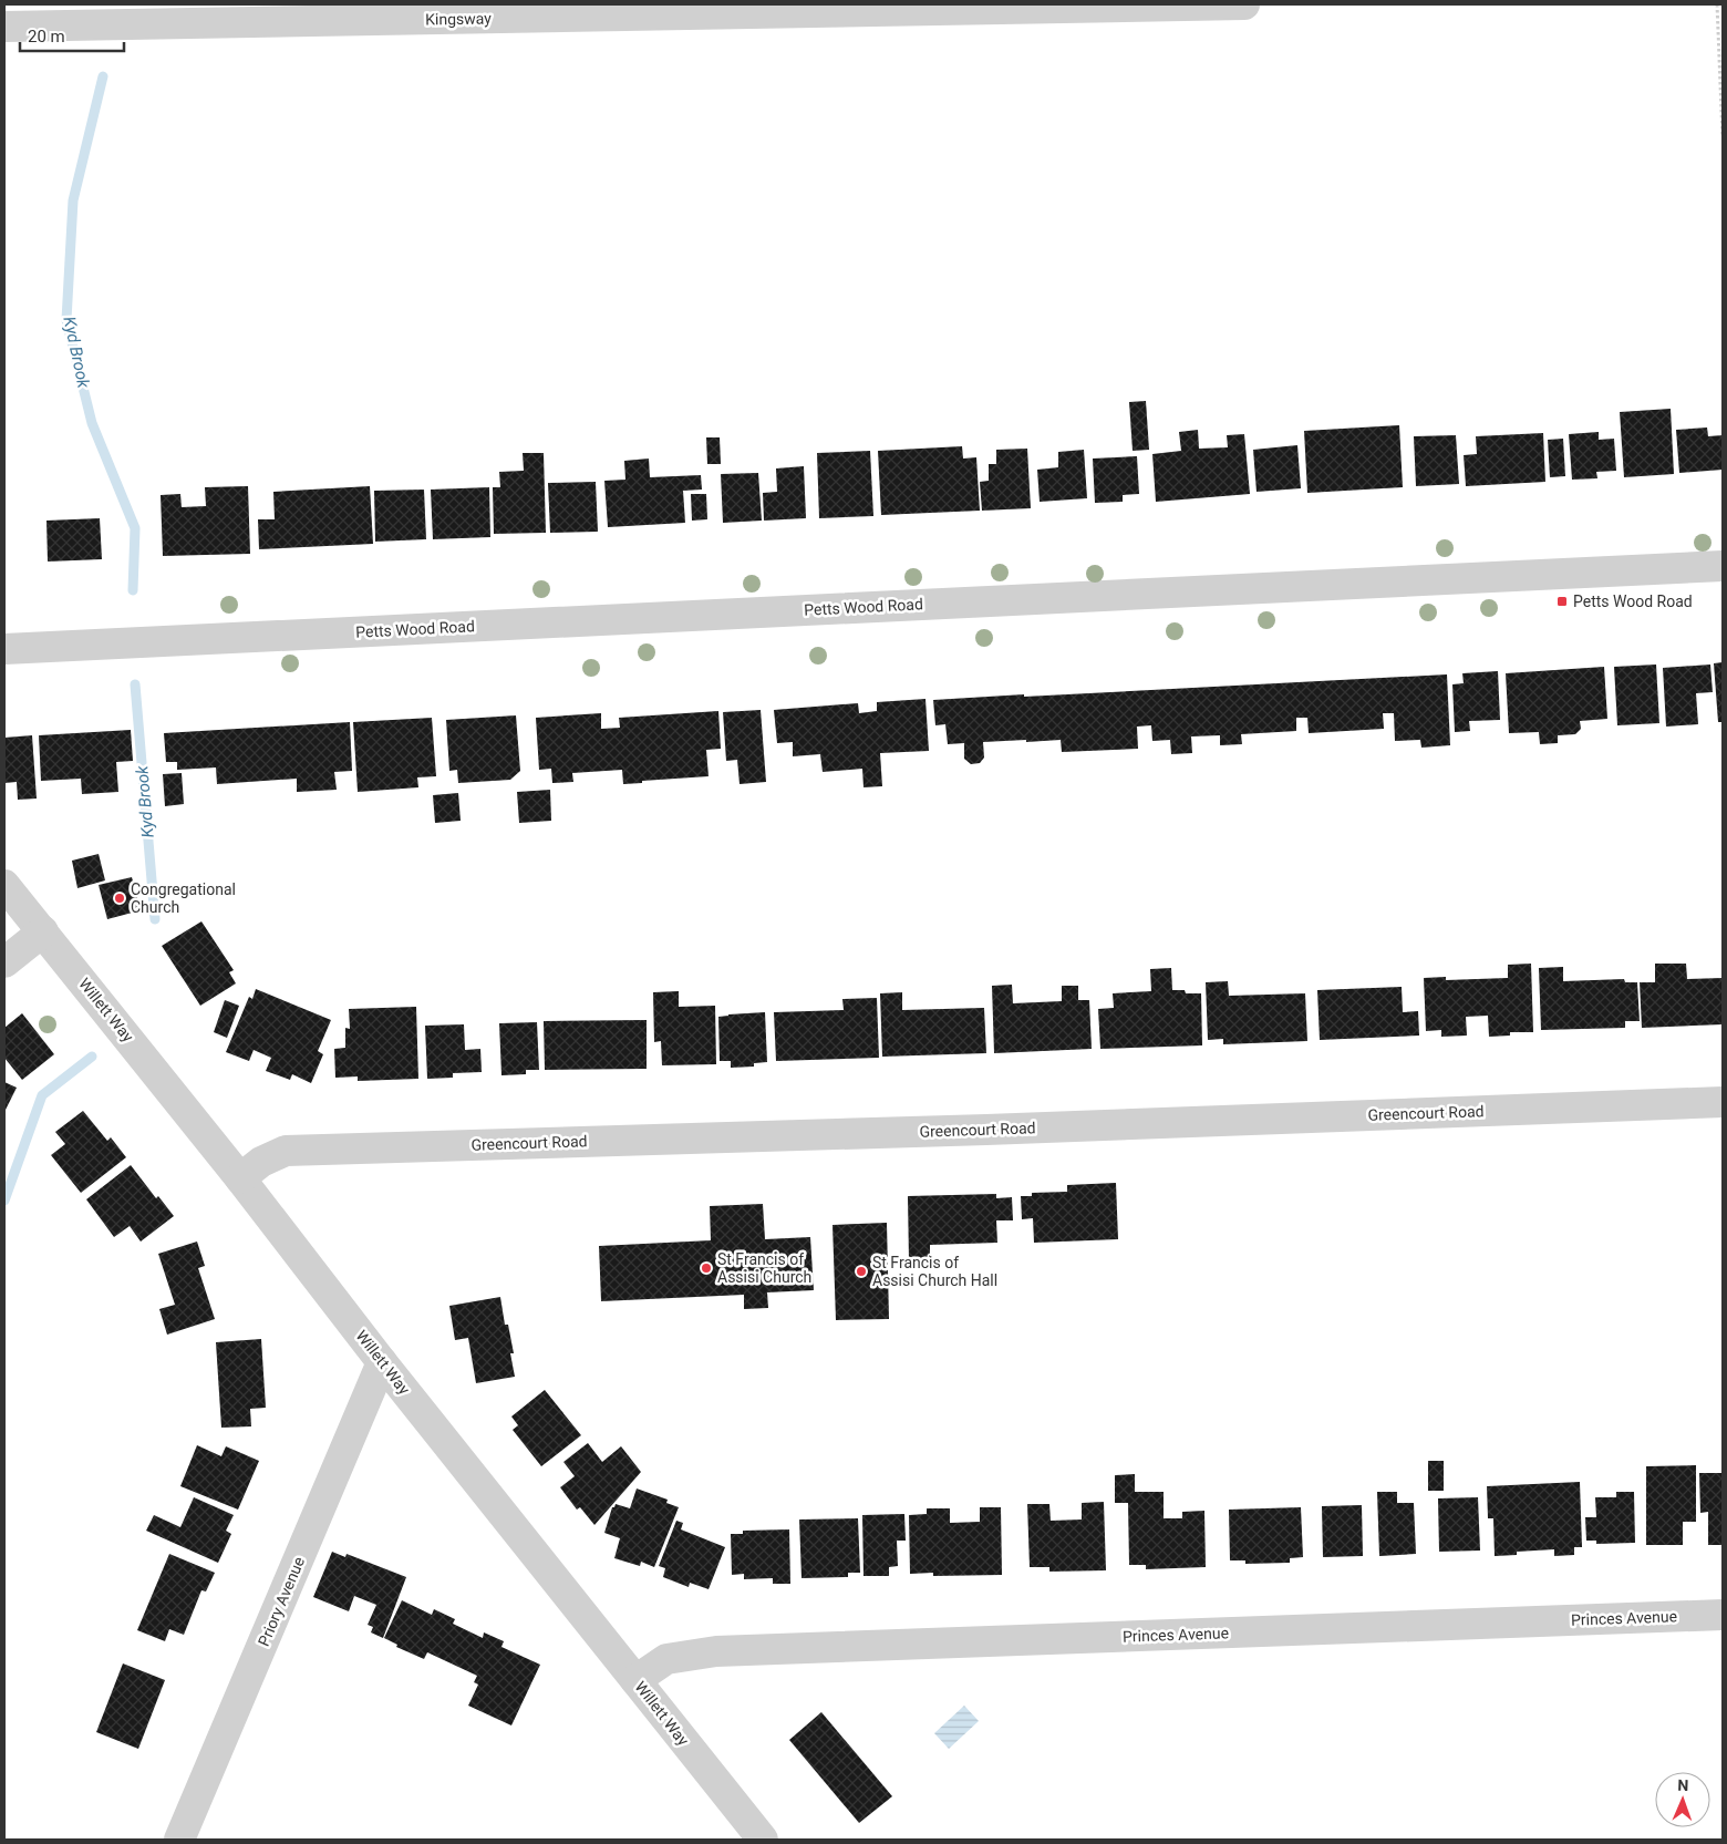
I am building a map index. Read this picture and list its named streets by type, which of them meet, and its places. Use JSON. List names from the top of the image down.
{
  "streets": {
    "street": [
      "Kingsway",
      "Petts Wood Road",
      "Willett Way",
      "Greencourt Road",
      "Priory Avenue",
      "Princes Avenue"
    ]
  },
  "crossings": [
    ["Willett Way", "Greencourt Road"],
    ["Willett Way", "Priory Avenue"],
    ["Willett Way", "Princes Avenue"]
  ],
  "water": ["Kyd Brook"],
  "places": {
    "transit": ["Petts Wood Road"],
    "other": ["Congregational Church", "St Francis of Assisi Church", "St Francis of Assisi Church Hall"]
  },
  "scale_bar": "20 m",
  "north": "top"
}
